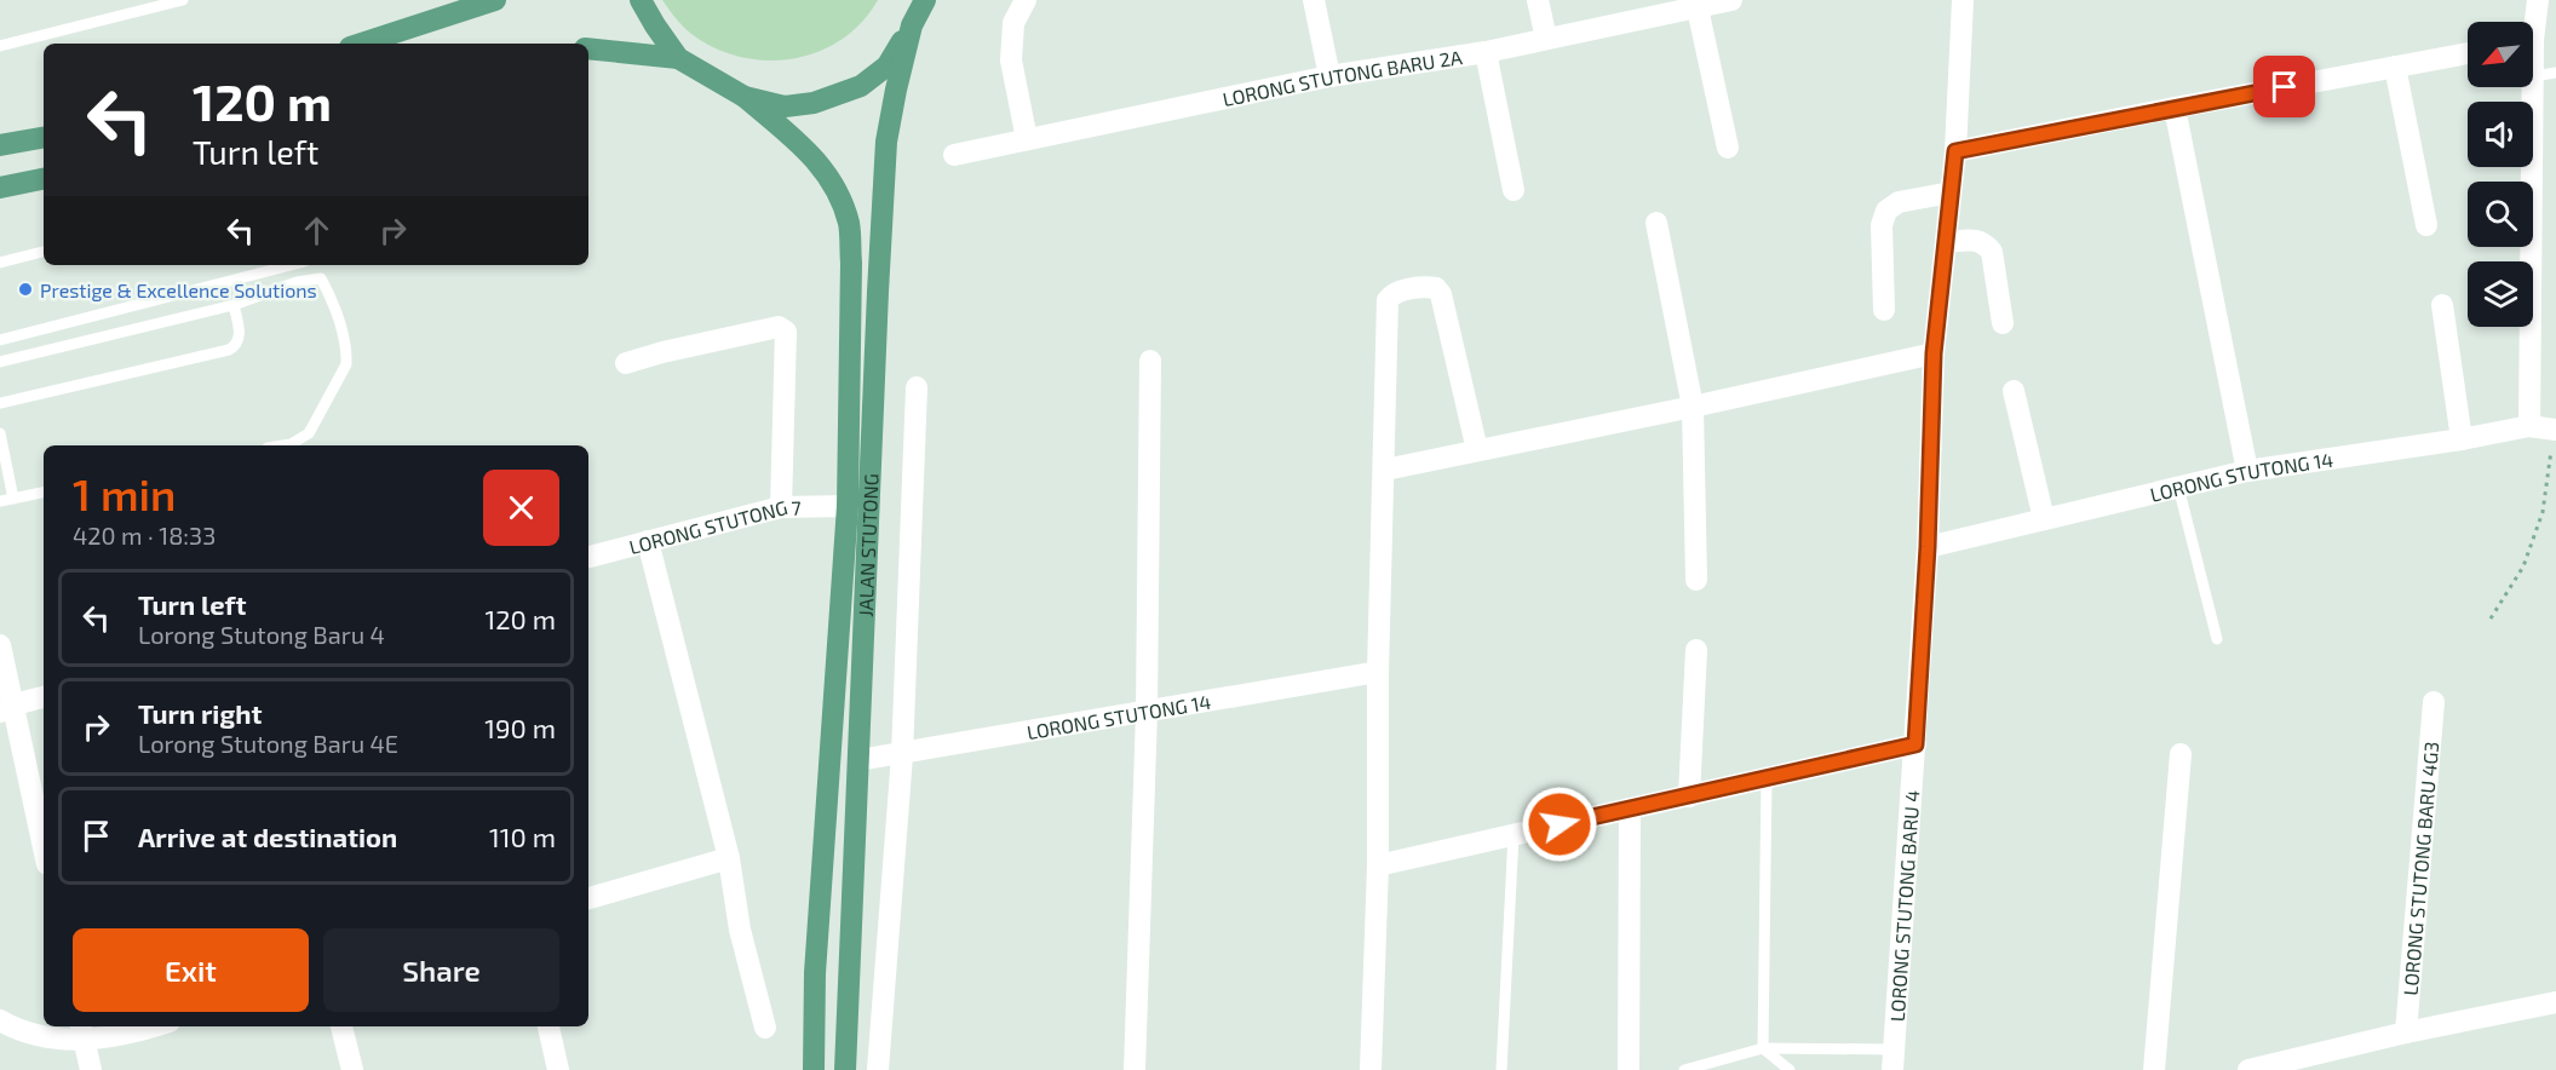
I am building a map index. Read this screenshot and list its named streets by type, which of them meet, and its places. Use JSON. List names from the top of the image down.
{
  "streets": {
    "main road": ["JALAN STUTONG"],
    "street": [
      "LORONG STUTONG BARU 2A",
      "LORONG STUTONG 14",
      "LORONG STUTONG 7",
      "LORONG STUTONG BARU 4G3",
      "LORONG STUTONG BARU 4"
    ]
  },
  "crossings": [
    ["LORONG STUTONG 14", "JALAN STUTONG"],
    ["LORONG STUTONG 14", "LORONG STUTONG BARU 4"],
    ["LORONG STUTONG 7", "JALAN STUTONG"]
  ],
  "places": ["Prestige & Excellence Solutions"],
  "north": "bottom left",
  "page": {
    "turn": ["120 m", "Turn left"],
    "heading": ["1 min", "420 m · 18:33"],
    "list": [
      {
        "name": "Turn left",
        "note": "Lorong Stutong Baru 4",
        "value": "120 m"
      },
      {
        "name": "Turn right",
        "note": "Lorong Stutong Baru 4E",
        "value": "190 m"
      },
      {
        "name": "Arrive at destination",
        "value": "110 m"
      }
    ],
    "buttons": ["Exit", "Share"]
  }
}
